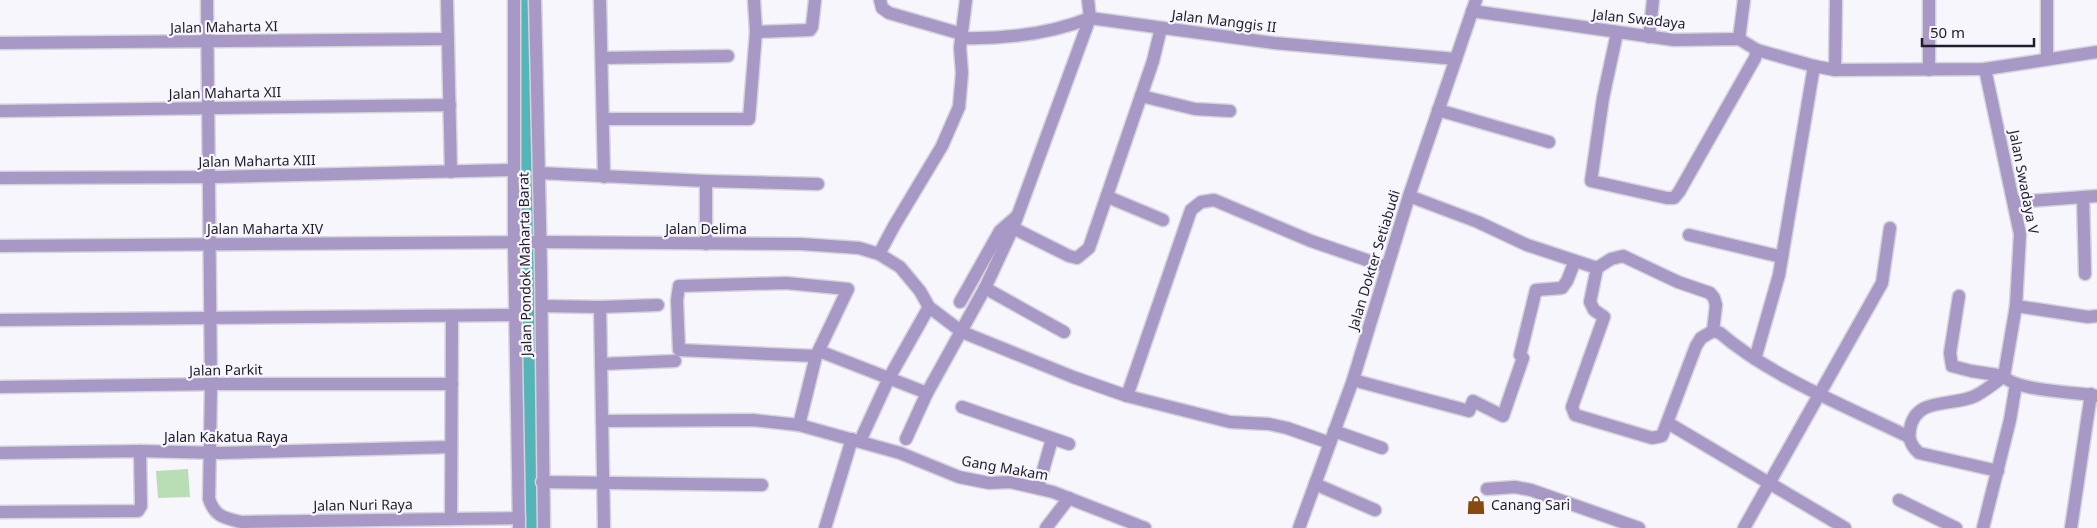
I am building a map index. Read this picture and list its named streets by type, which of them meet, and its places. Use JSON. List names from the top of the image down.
{
  "streets": {
    "street": [
      "Jalan Swadaya",
      "Jalan Manggis II",
      "Jalan Maharta XI",
      "Jalan Maharta XII",
      "Jalan Maharta XIII",
      "Jalan Swadaya V",
      "Jalan Maharta XIV",
      "Jalan Delima",
      "Jalan Dokter Setiabudi",
      "Jalan Pondok Maharta Barat",
      "Jalan Parkit",
      "Jalan Kakatua Raya",
      "Gang Makam",
      "Jalan Nuri Raya"
    ]
  },
  "crossings": [
    ["Jalan Swadaya", "Jalan Dokter Setiabudi"],
    ["Jalan Manggis II", "Jalan Dokter Setiabudi"],
    ["Jalan Maharta XIII", "Jalan Pondok Maharta Barat"],
    ["Jalan Maharta XIV", "Jalan Delima"],
    ["Jalan Maharta XIV", "Jalan Pondok Maharta Barat"],
    ["Jalan Delima", "Jalan Pondok Maharta Barat"],
    ["Jalan Pondok Maharta Barat", "Jalan Nuri Raya"],
    ["Jalan Kakatua Raya", "Jalan Nuri Raya"]
  ],
  "places": {
    "shop": ["Canang Sari"]
  },
  "scale_bar": "50 m"
}
